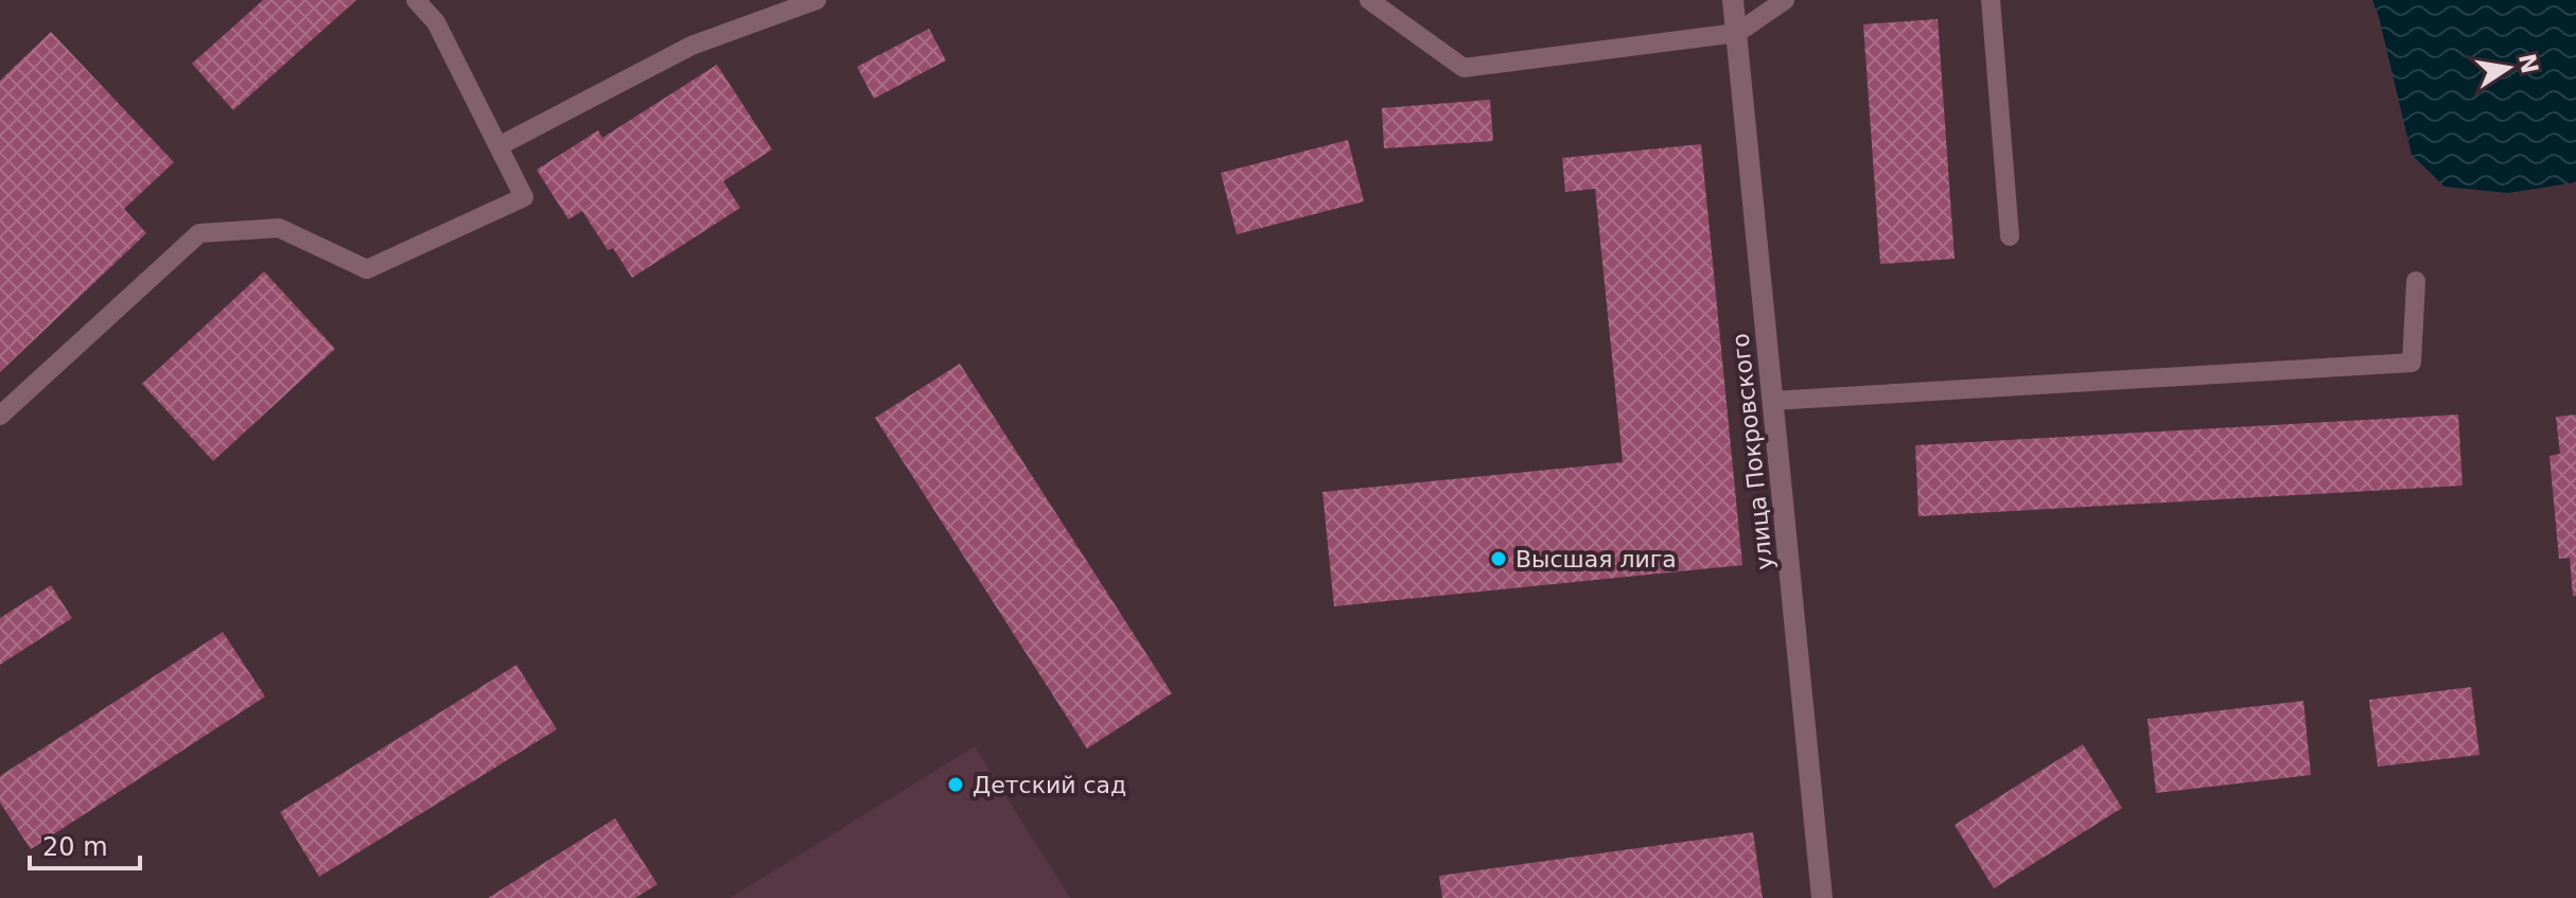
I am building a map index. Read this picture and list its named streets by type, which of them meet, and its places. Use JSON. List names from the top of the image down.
{
  "streets": {
    "street": ["улица Покровского"]
  },
  "places": ["Высшая лига", "Детский сад"],
  "scale_bar": "20 m",
  "north": "right"
}
